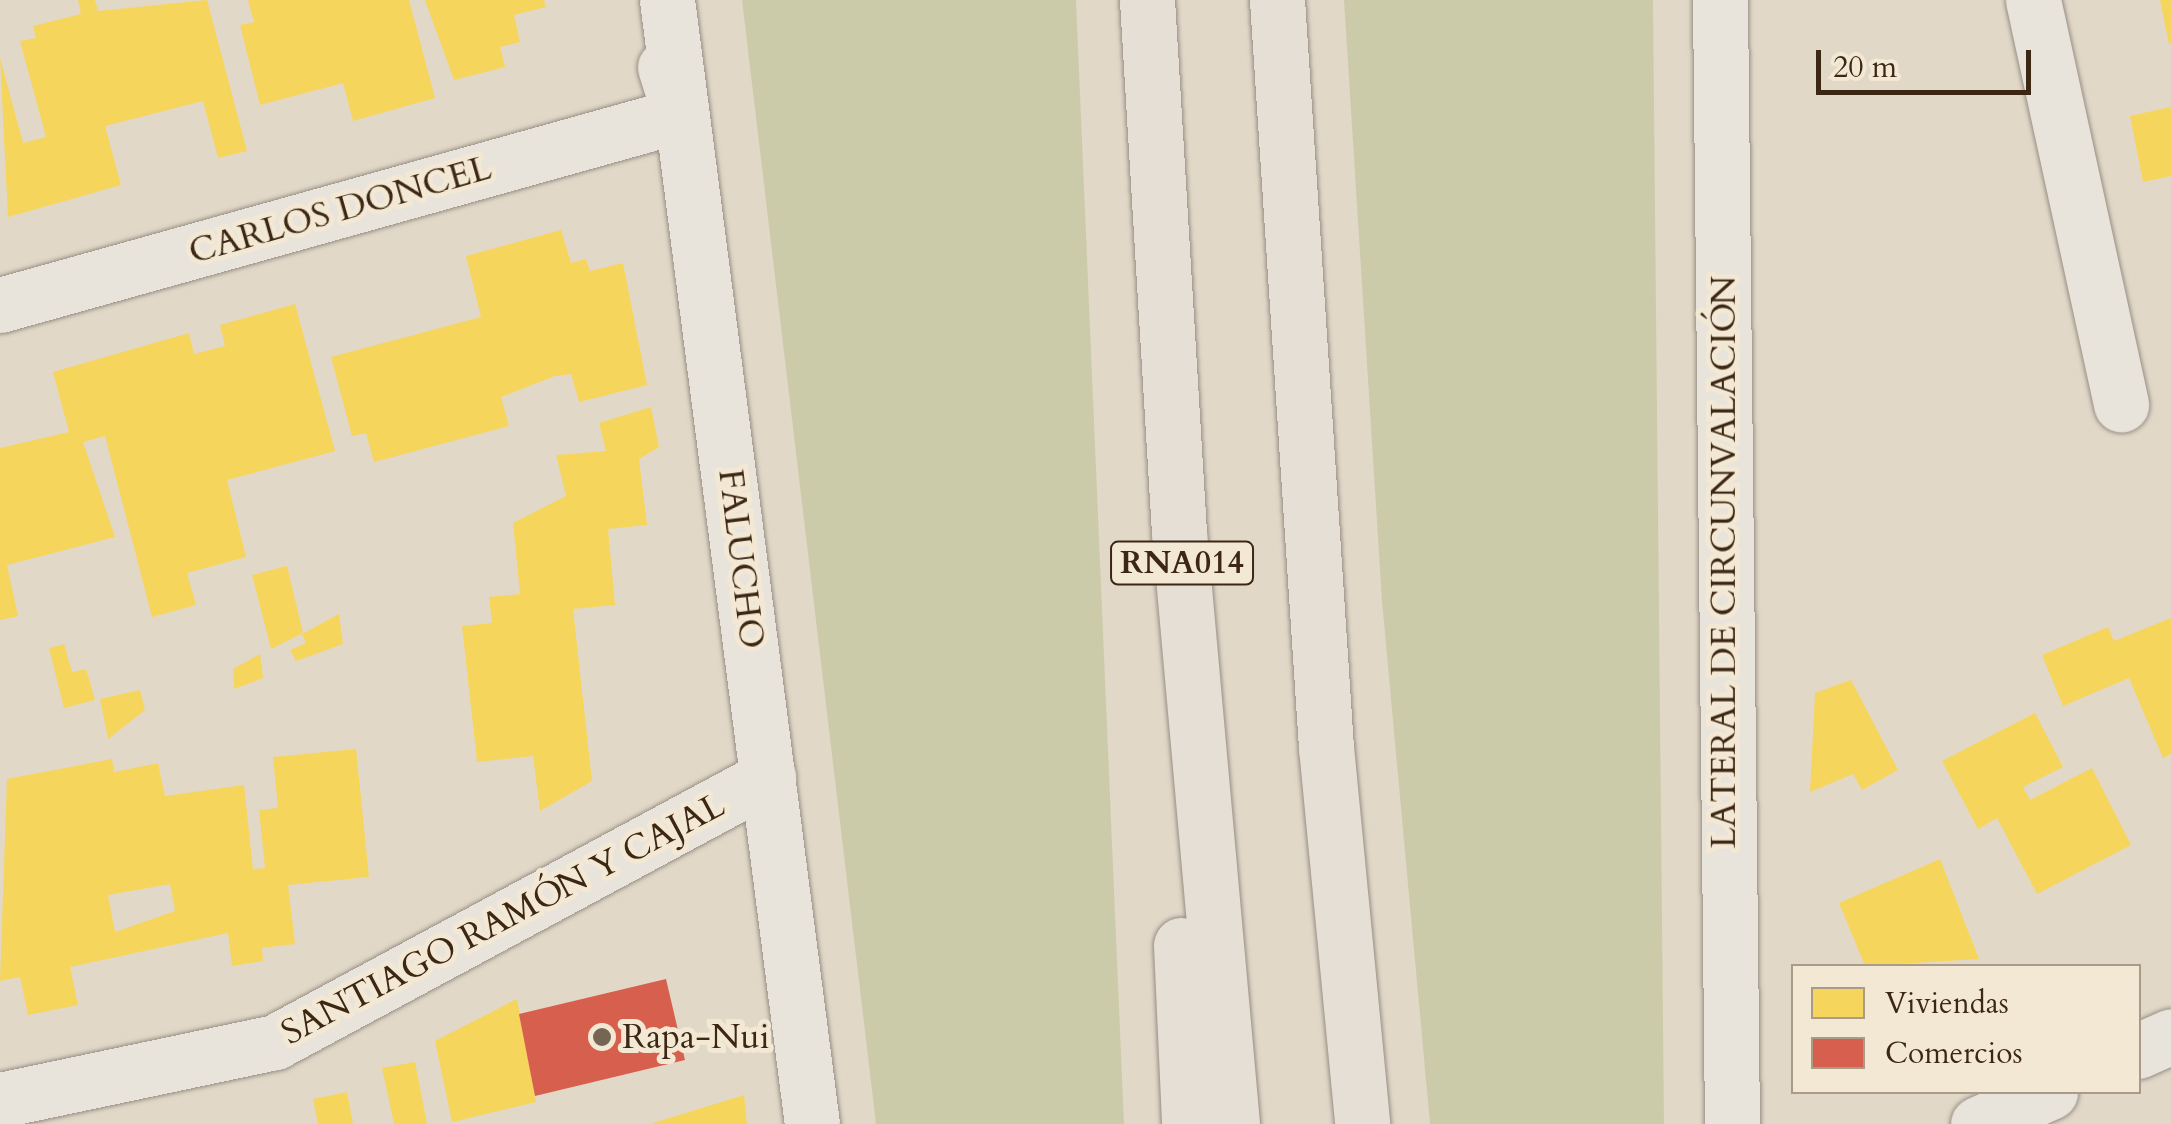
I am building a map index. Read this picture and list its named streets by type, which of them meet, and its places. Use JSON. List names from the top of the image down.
{
  "streets": {
    "highway": ["RNA014"],
    "street": [
      "CARLOS DONCEL",
      "FALUCHO",
      "LATERAL DE CIRCUNVALACIÓN",
      "SANTIAGO RAMÓN Y CAJAL"
    ]
  },
  "crossings": [
    ["CARLOS DONCEL", "FALUCHO"],
    ["FALUCHO", "SANTIAGO RAMÓN Y CAJAL"]
  ],
  "places": ["Rapa-Nui"],
  "legend": ["Viviendas", "Comercios"],
  "scale_bar": "20 m"
}
